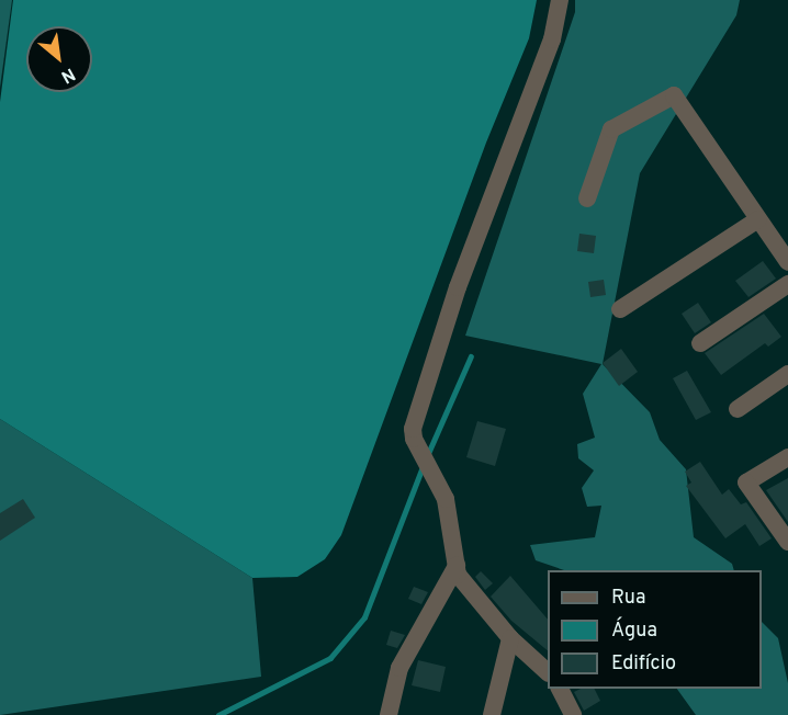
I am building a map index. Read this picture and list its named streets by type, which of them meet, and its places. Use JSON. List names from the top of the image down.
{
  "legend": ["Rua", "Água", "Edifício"],
  "north": "bottom right"
}
